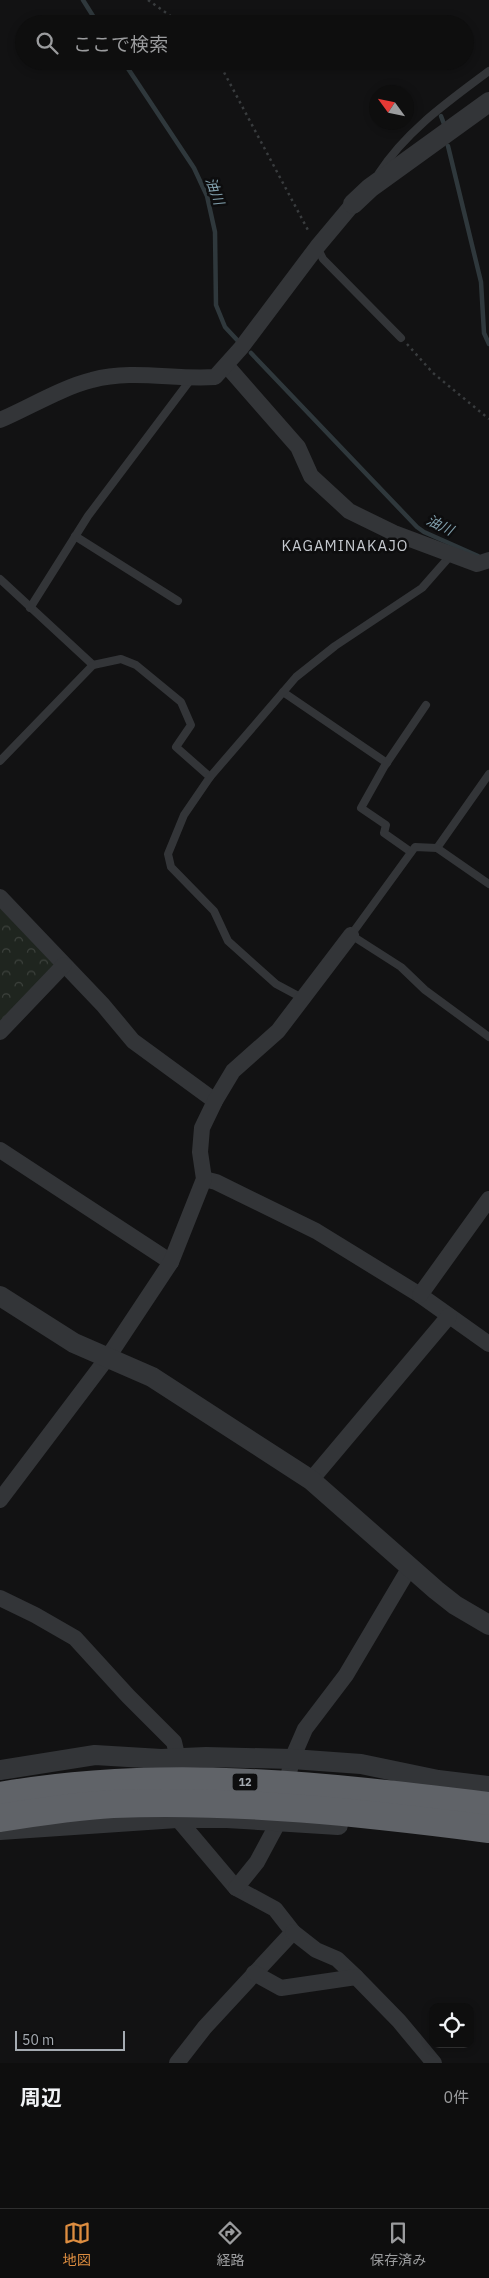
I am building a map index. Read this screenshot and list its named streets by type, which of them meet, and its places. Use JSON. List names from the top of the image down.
{
  "streets": {
    "highway": ["12"]
  },
  "districts": ["KAGAMINAKAJO"],
  "water": ["油川"],
  "scale_bar": "50 m",
  "north": "top left",
  "page": {
    "search": "ここで検索",
    "scale": "50 m",
    "heading": ["周辺", "0件"],
    "nav": ["地図", "経路", "保存済み"]
  }
}
